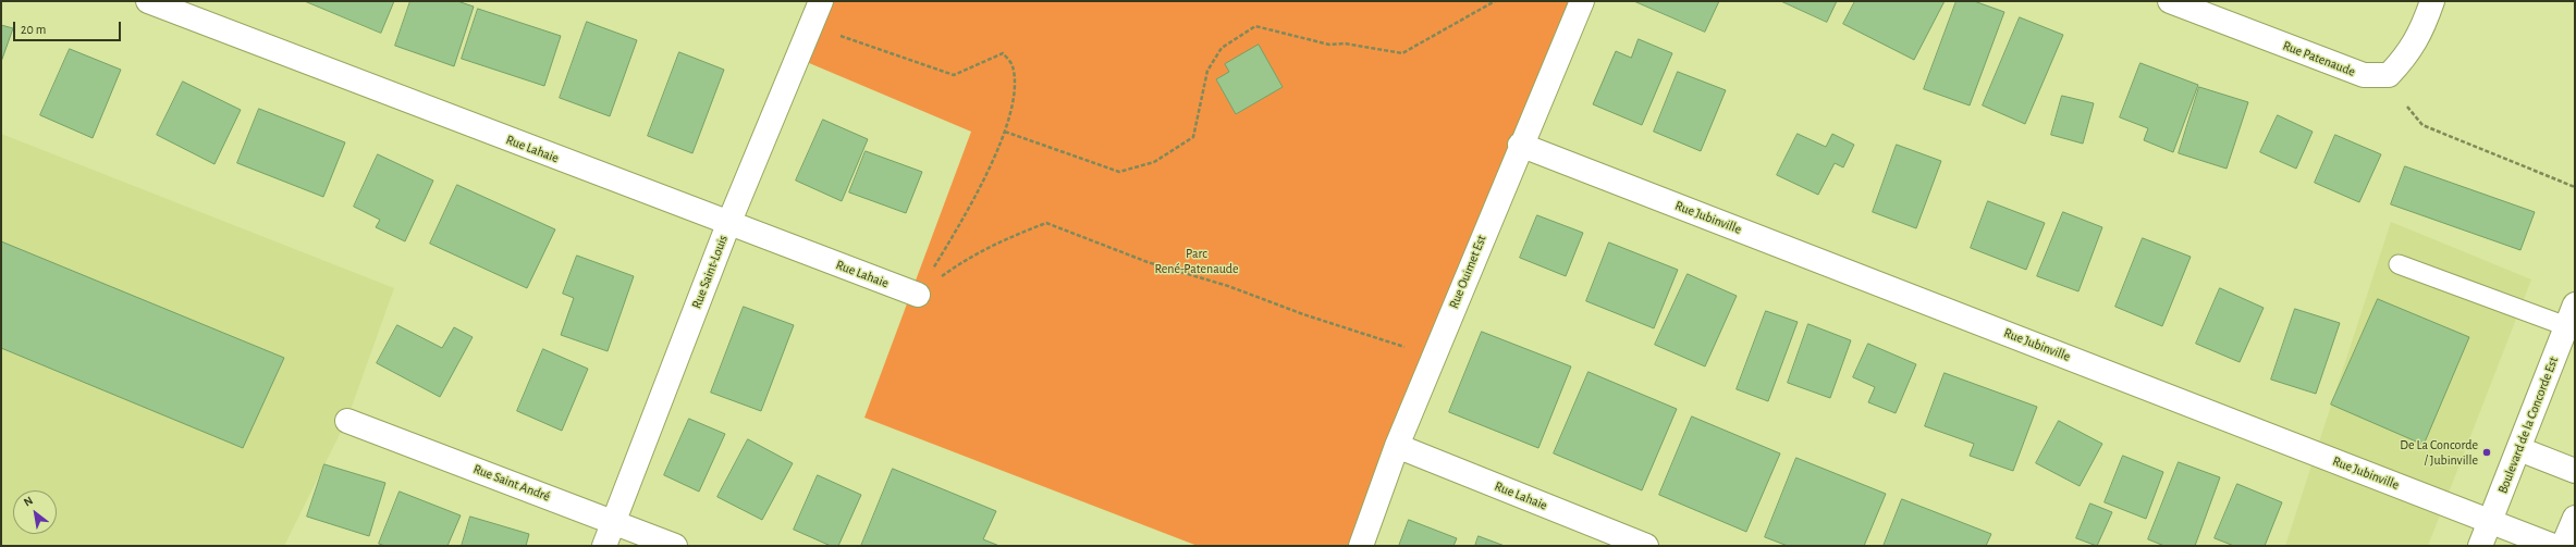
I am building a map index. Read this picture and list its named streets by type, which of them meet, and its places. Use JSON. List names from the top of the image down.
{
  "streets": {
    "street": [
      "Rue Patenaude",
      "Rue Lahaie",
      "Rue Jubinville",
      "Rue Saint-Louis",
      "Rue Ouimet Est",
      "Boulevard de la Concorde Est",
      "Rue Saint André"
    ]
  },
  "crossings": [
    ["Rue Lahaie", "Rue Saint-Louis"],
    ["Rue Lahaie", "Rue Ouimet Est"],
    ["Rue Jubinville", "Rue Ouimet Est"],
    ["Rue Jubinville", "Boulevard de la Concorde Est"],
    ["Rue Saint-Louis", "Rue Saint André"]
  ],
  "parks": ["Parc René-Patenaude"],
  "places": ["De La Concorde / Jubinville"],
  "scale_bar": "20 m",
  "north": "top left"
}
